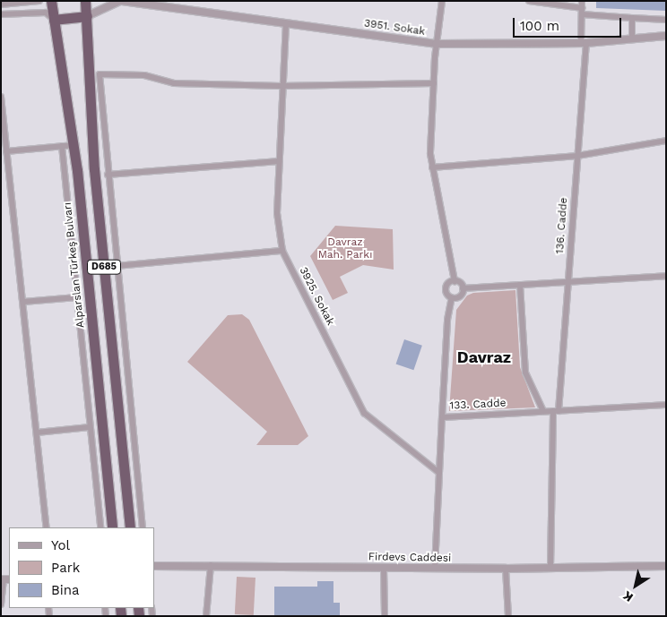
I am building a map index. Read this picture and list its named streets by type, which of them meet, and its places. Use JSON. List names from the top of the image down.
{
  "streets": {
    "highway": ["Alparslan Türkeş Bulvarı", "D685"],
    "street": [
      "3951. Sokak",
      "136. Cadde",
      "3925. Sokak",
      "133. Cadde",
      "Firdevs Caddesi"
    ]
  },
  "crossings": [
    ["3951. Sokak", "136. Cadde"],
    ["3951. Sokak", "D685"],
    ["3951. Sokak", "3925. Sokak"],
    ["136. Cadde", "133. Cadde"],
    ["136. Cadde", "Firdevs Caddesi"],
    ["3925. Sokak", "133. Cadde"],
    ["133. Cadde", "Firdevs Caddesi"]
  ],
  "districts": ["Davraz"],
  "parks": ["Davraz Mah. Parkı"],
  "legend": ["Yol", "Park", "Bina"],
  "scale_bar": "100 m",
  "north": "bottom left"
}
